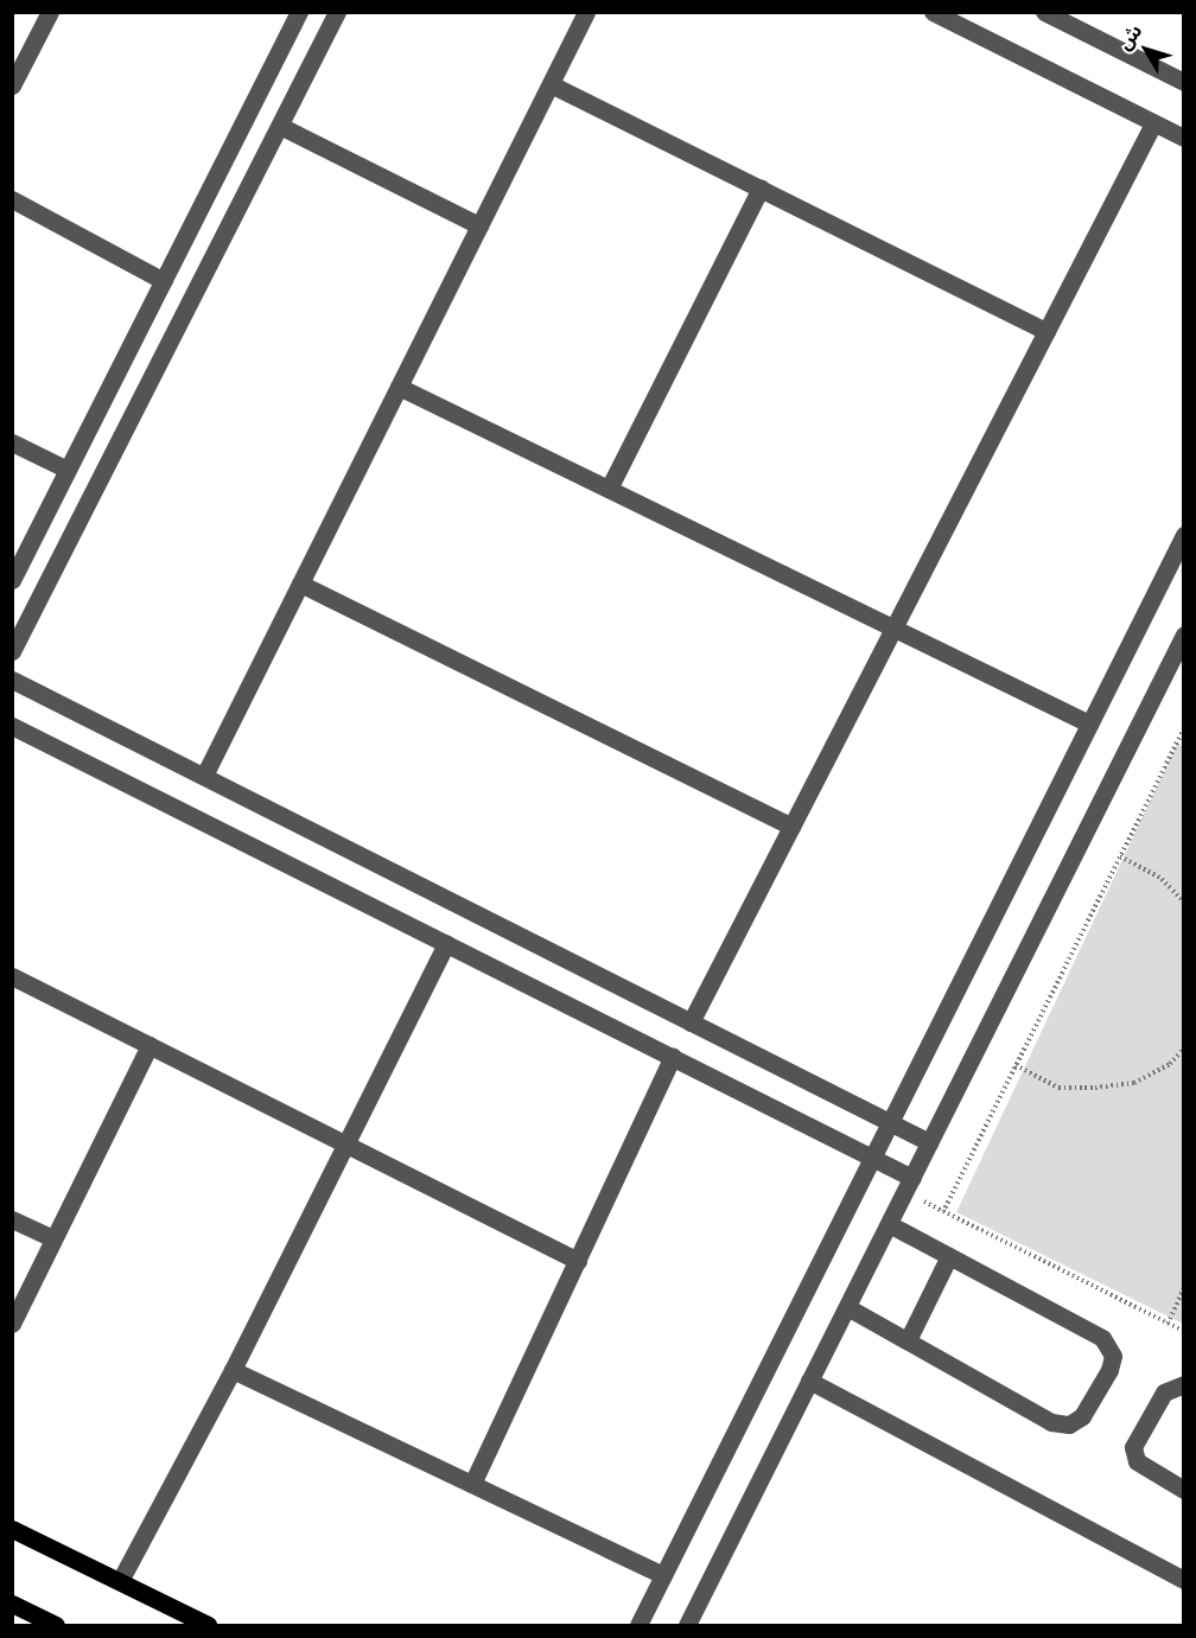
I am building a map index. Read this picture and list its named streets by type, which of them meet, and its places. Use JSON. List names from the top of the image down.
{
  "north": "top left"
}
